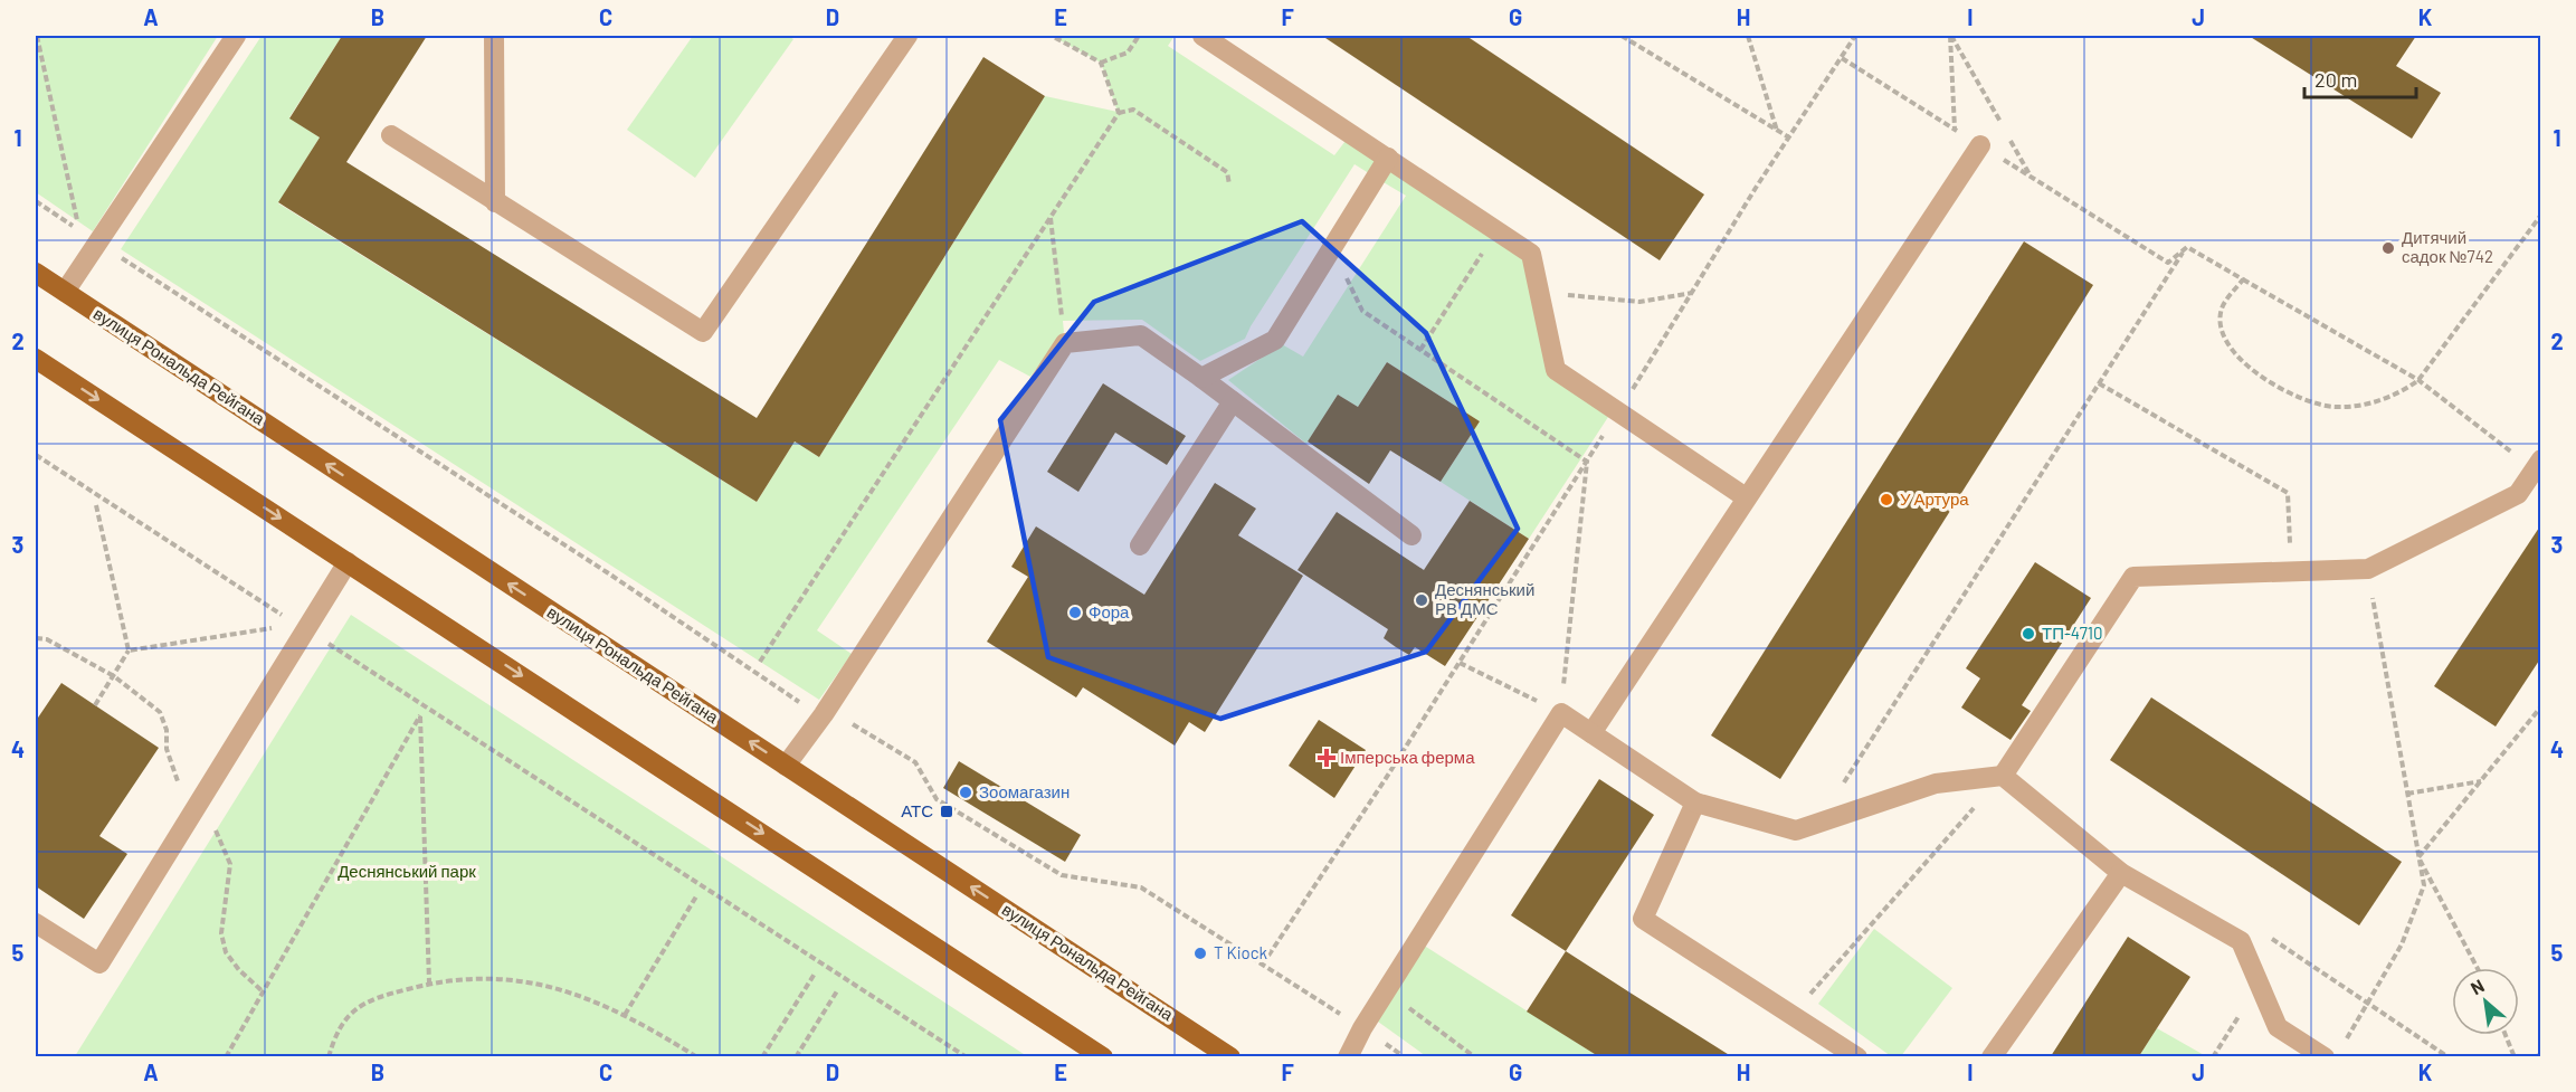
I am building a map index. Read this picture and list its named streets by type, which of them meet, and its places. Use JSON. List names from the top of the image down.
{
  "streets": {
    "main road": ["вулиця Рональда Рейгана"]
  },
  "parks": ["Деснянський парк"],
  "places": {
    "other": [
      "Дитячий садок №742",
      "У Артура",
      "Деснянський РВ ДМС",
      "Фора",
      "ТП-4710",
      "Зоомагазин",
      "T Kiock"
    ],
    "health": ["Імперська ферма"],
    "transit": ["АТС"]
  },
  "scale_bar": "20 m",
  "north": "top left",
  "grid": {
    "columns": [
      "A",
      "B",
      "C",
      "D",
      "E",
      "F",
      "G",
      "H",
      "I",
      "J",
      "K"
    ],
    "rows": [
      "1",
      "2",
      "3",
      "4",
      "5"
    ]
  }
}
